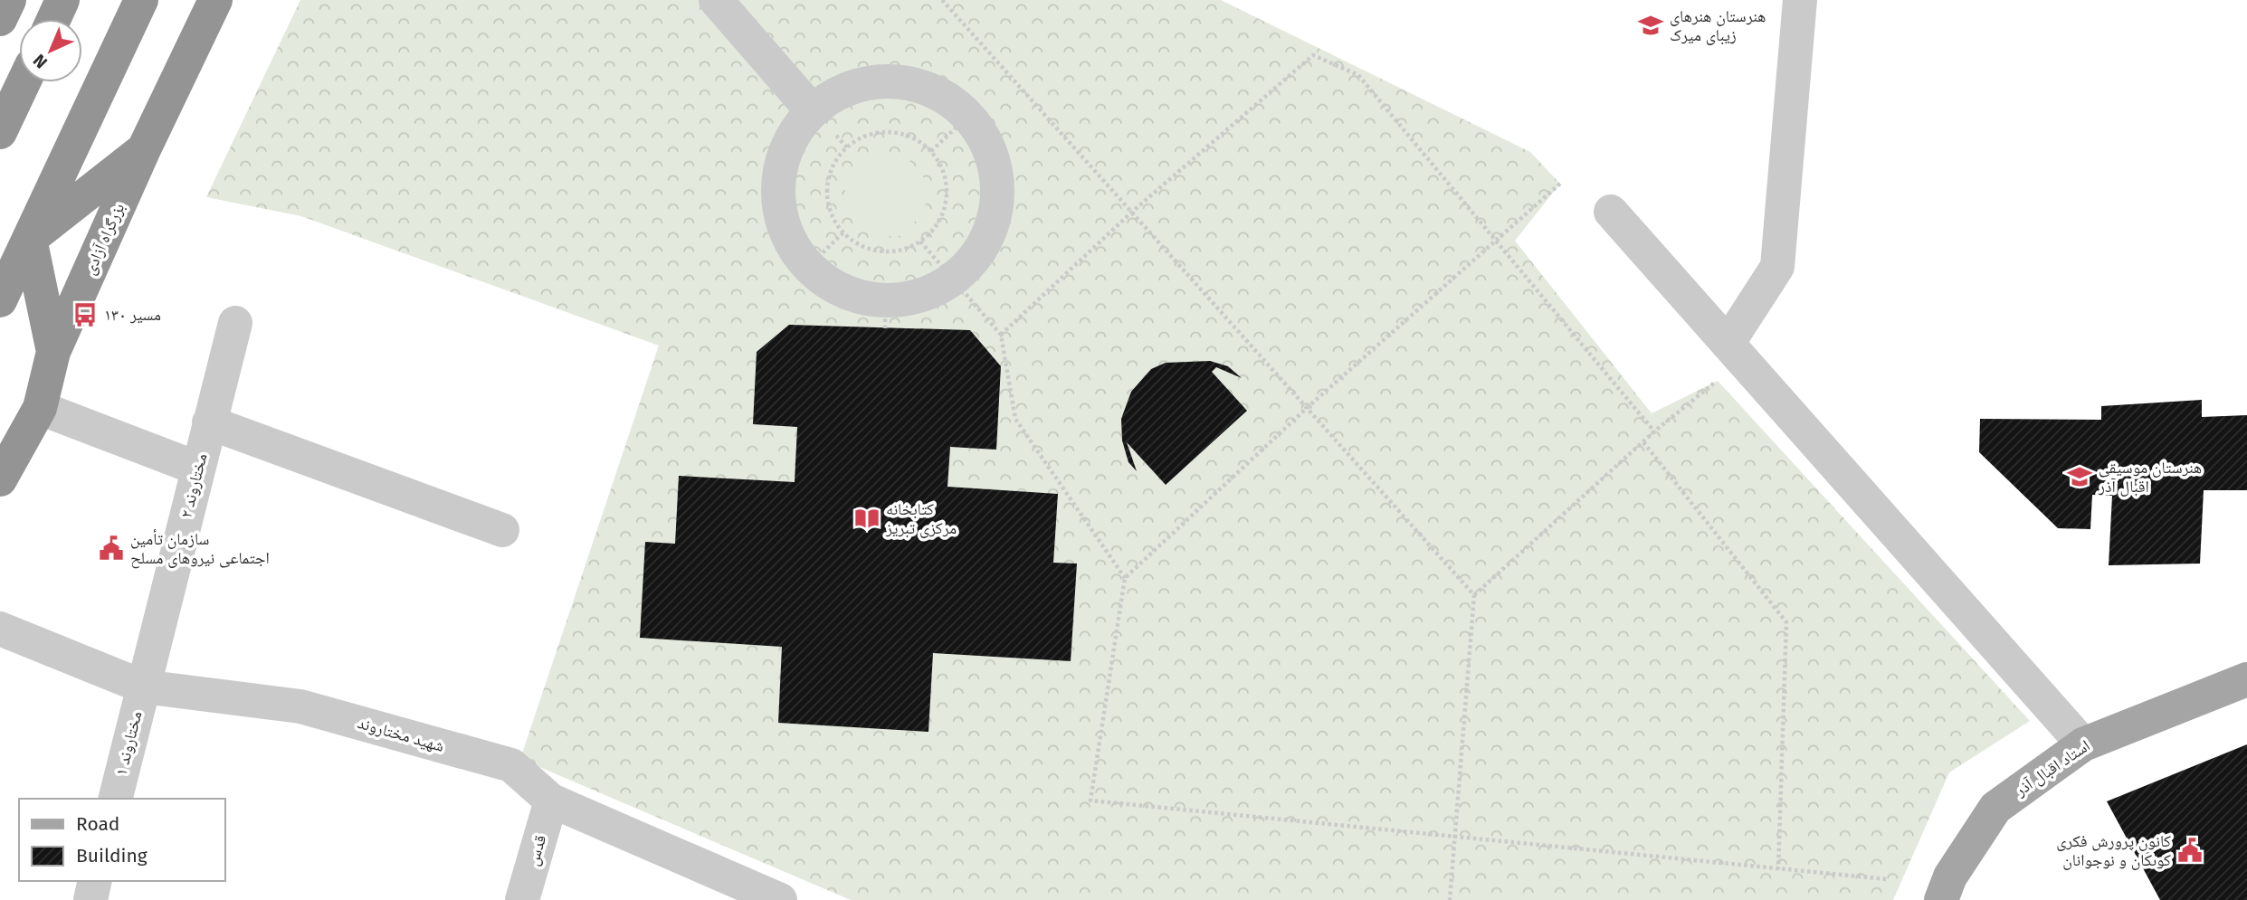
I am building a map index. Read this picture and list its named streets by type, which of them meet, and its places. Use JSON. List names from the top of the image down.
{
  "streets": {
    "highway": ["بزرگراه آزادی"],
    "main road": ["استاد اقبال آذر"],
    "street": [
      "مختاروند ۲",
      "شهید مختاروند",
      "مختاروند ۱",
      "قدس"
    ]
  },
  "crossings": [
    ["مختاروند ۲", "شهید مختاروند"],
    ["مختاروند ۲", "مختاروند ۱"],
    ["شهید مختاروند", "مختاروند ۱"],
    ["شهید مختاروند", "قدس"]
  ],
  "places": {
    "school or university": ["هنرستان هنرهای زیبای میرک", "هنرستان موسیقی اقبال آذر"],
    "bus stop": ["مسیر ۱۳۰"],
    "library": ["کتابخانه مرکزى تبریز"],
    "public building": ["سازمان تأمین اجتماعی نیروهای مسلح", "کانون پرورش فکرى کوىکان و نوجوانان"]
  },
  "legend": ["Road", "Building"],
  "north": "bottom left"
}
